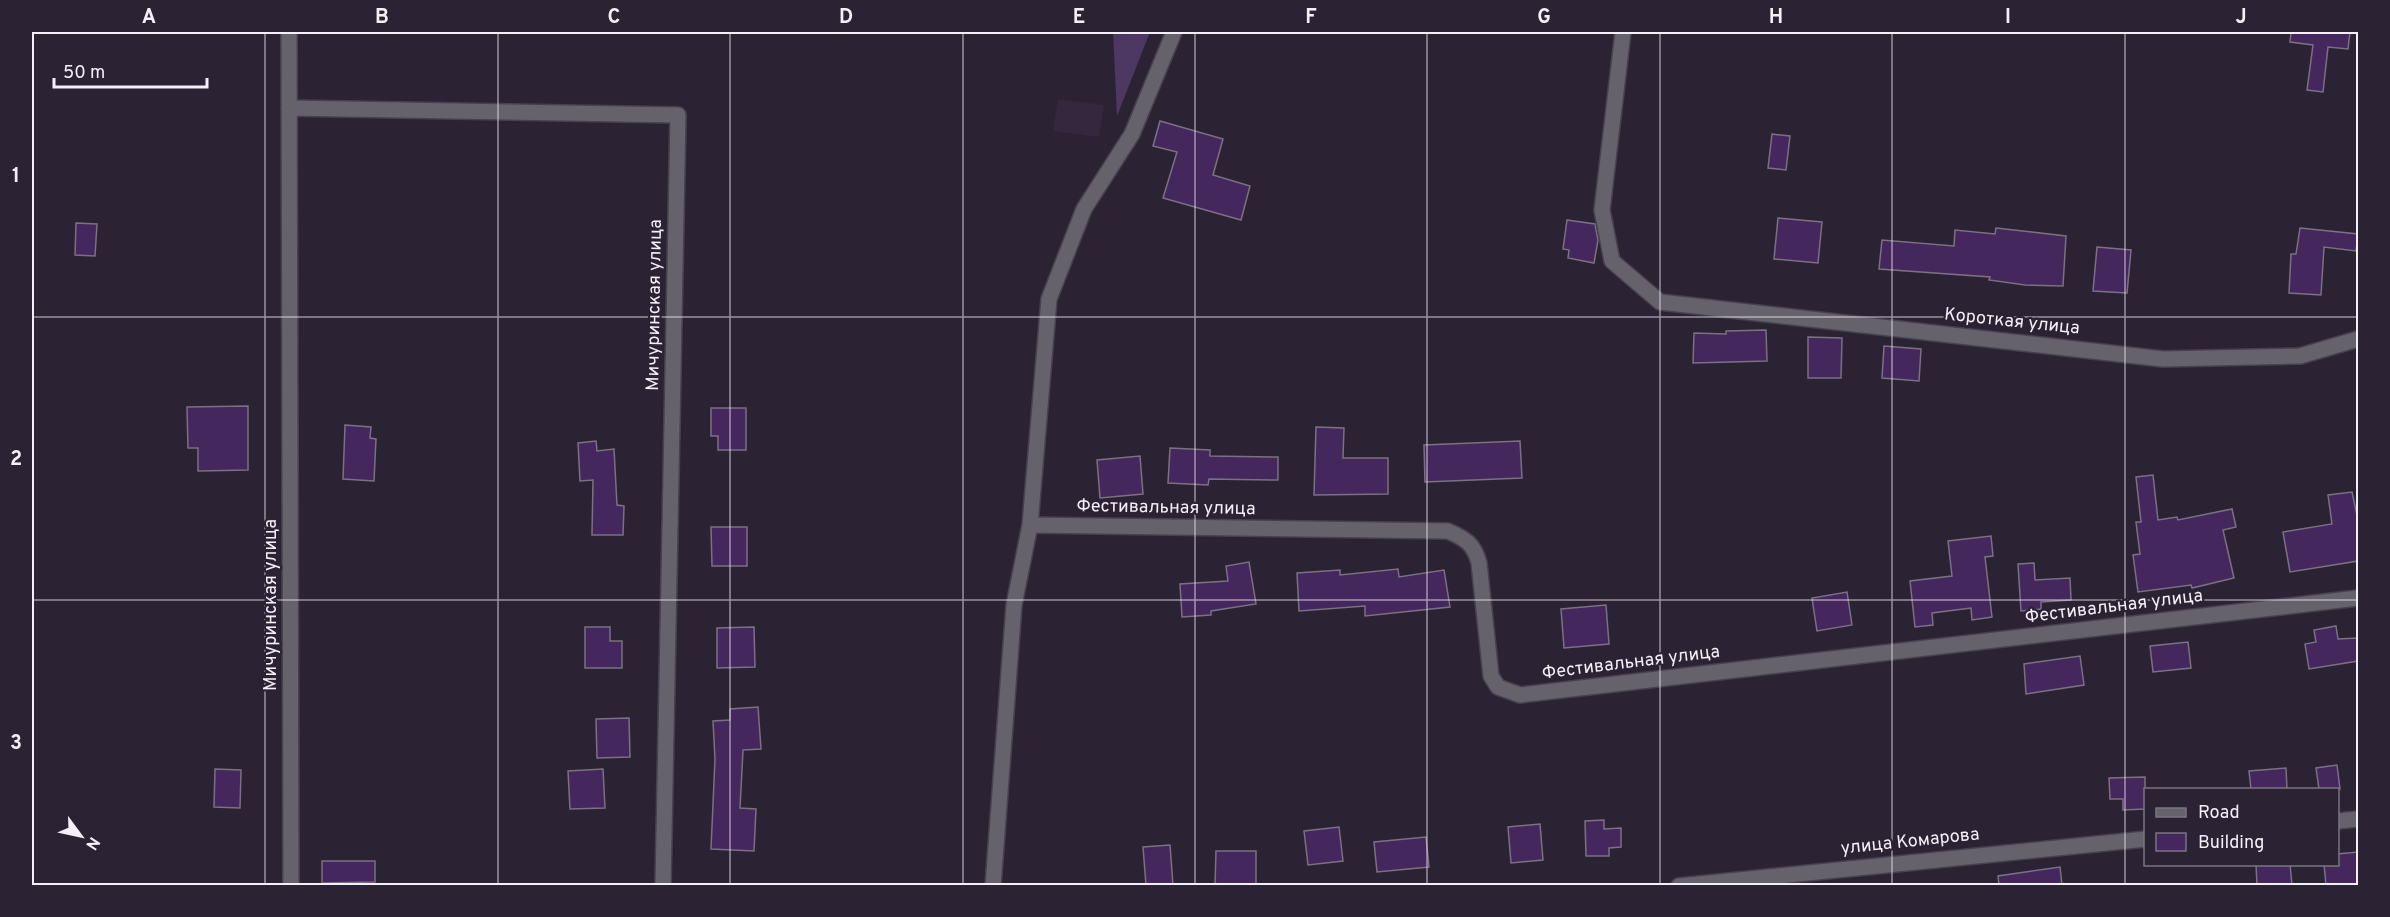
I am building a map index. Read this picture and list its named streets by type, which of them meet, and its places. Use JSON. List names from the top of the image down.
{
  "streets": {
    "street": [
      "Мичуринская улица",
      "Короткая улица",
      "Фестивальная улица",
      "улица Комарова"
    ]
  },
  "legend": ["Road", "Building"],
  "scale_bar": "50 m",
  "north": "bottom right",
  "grid": {
    "columns": [
      "A",
      "B",
      "C",
      "D",
      "E",
      "F",
      "G",
      "H",
      "I",
      "J"
    ],
    "rows": ["1", "2", "3"]
  }
}
